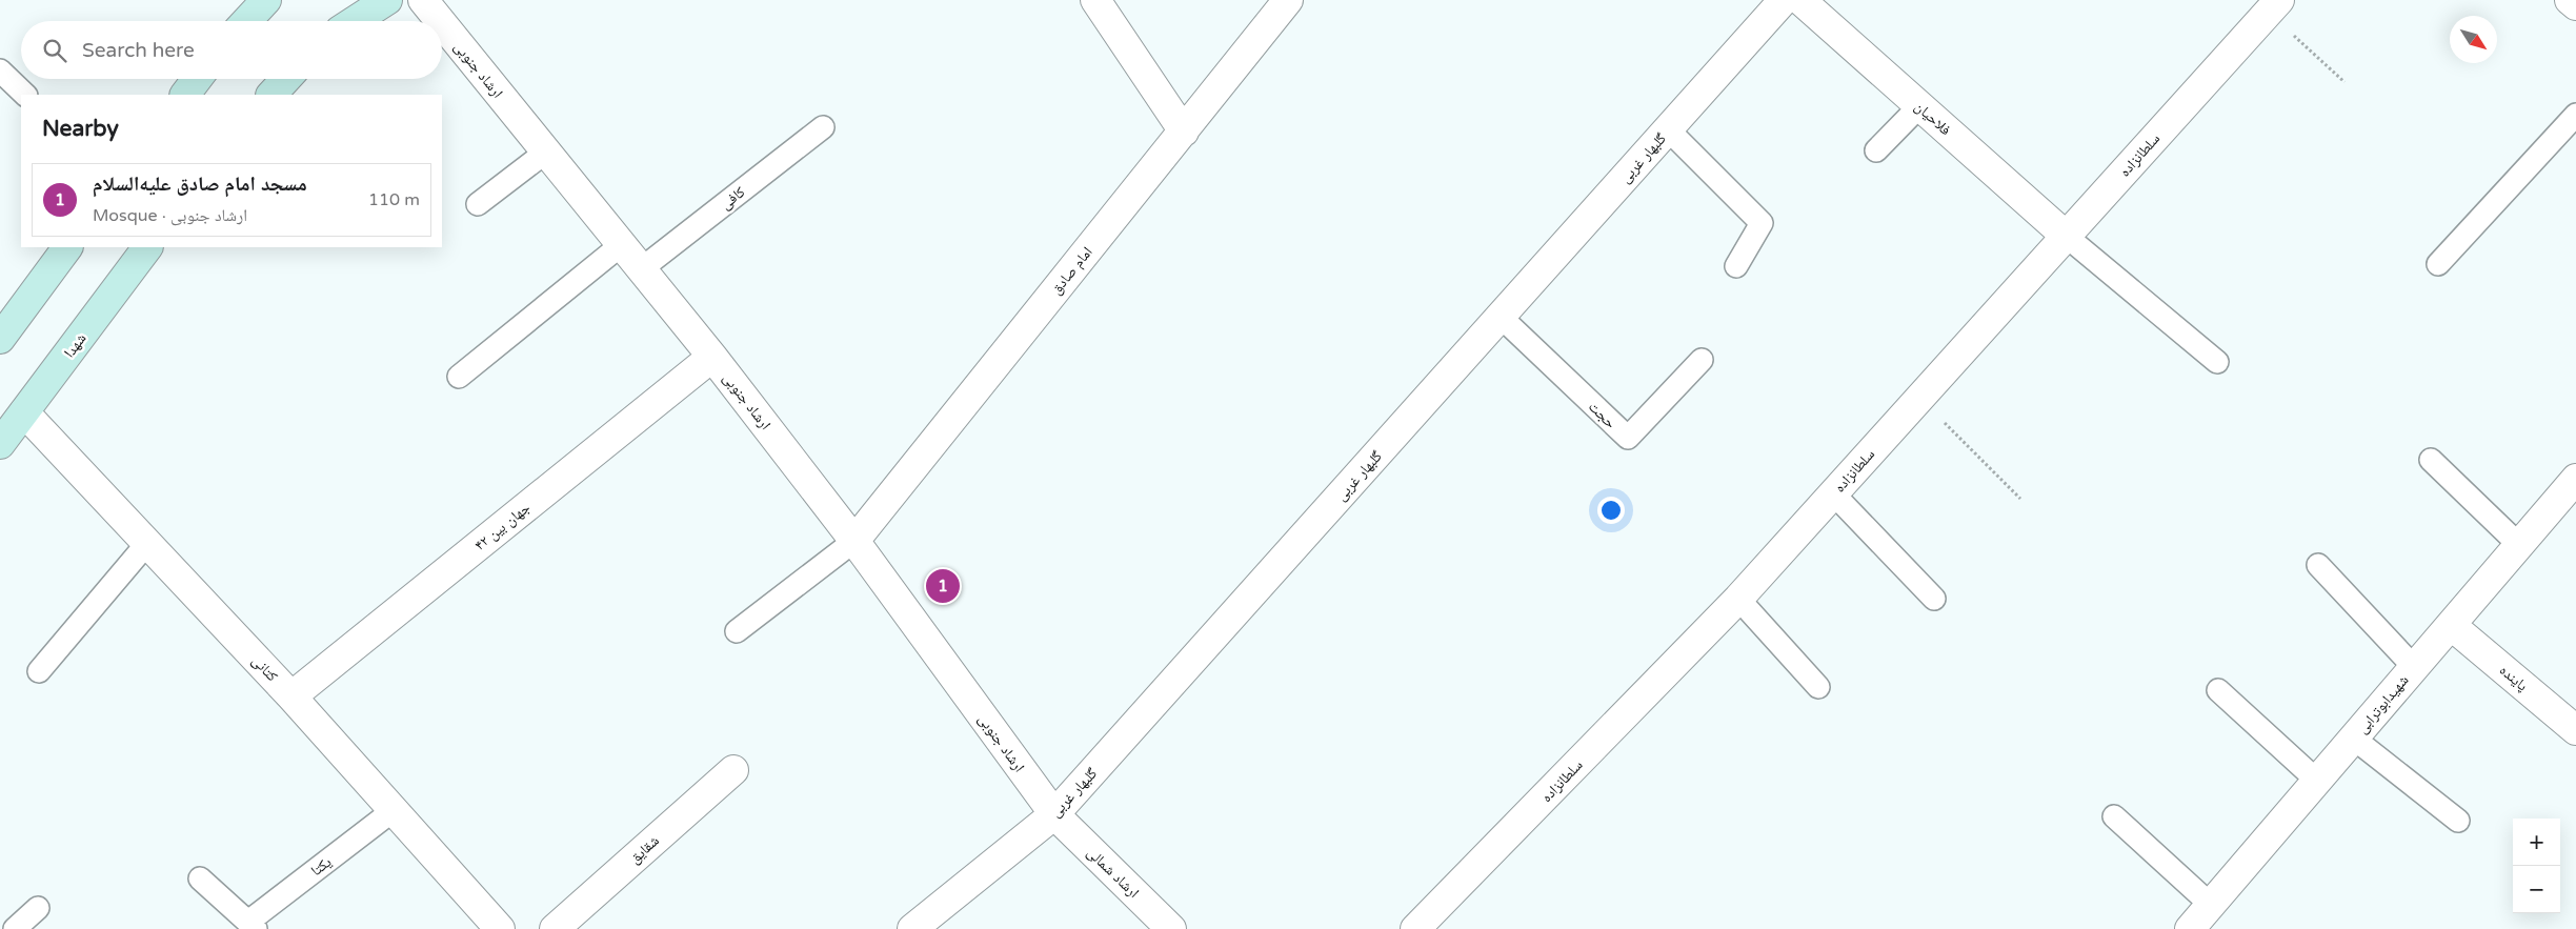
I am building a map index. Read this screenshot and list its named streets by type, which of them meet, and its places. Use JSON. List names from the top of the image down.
{
  "streets": {
    "main road": ["شهدا"],
    "street": [
      "ارشاد جنوبی",
      "فلاحیان",
      "سلطانزاده",
      "گلبهار غربی",
      "امام صادق",
      "جهان بین ۴۲",
      "کتانی",
      "پاینده",
      "شهیدابوترابی",
      "شقایق",
      "ارشاد شمالی"
    ],
    "lane": ["کافی", "حجت", "یکتا"]
  },
  "crossings": [
    ["ارشاد جنوبی", "گلبهار غربی"],
    ["ارشاد جنوبی", "کافی"],
    ["ارشاد جنوبی", "امام صادق"],
    ["ارشاد جنوبی", "جهان بین ۴۲"],
    ["ارشاد جنوبی", "ارشاد شمالی"],
    ["فلاحیان", "سلطانزاده"],
    ["گلبهار غربی", "حجت"],
    ["گلبهار غربی", "ارشاد شمالی"],
    ["شهدا", "کتانی"],
    ["جهان بین ۴۲", "کتانی"],
    ["کتانی", "یکتا"],
    ["پاینده", "شهیدابوترابی"]
  ],
  "north": "bottom right",
  "page": {
    "search": "Search here",
    "heading": "Nearby",
    "list": [
      {
        "mark": "1",
        "name": "مسجد امام صادق علیه‌السلام",
        "note": "Mosque · ارشاد جنوبی",
        "value": "110 m"
      }
    ],
    "pins": "1",
    "map_buttons": ["+", "−"]
  }
}
